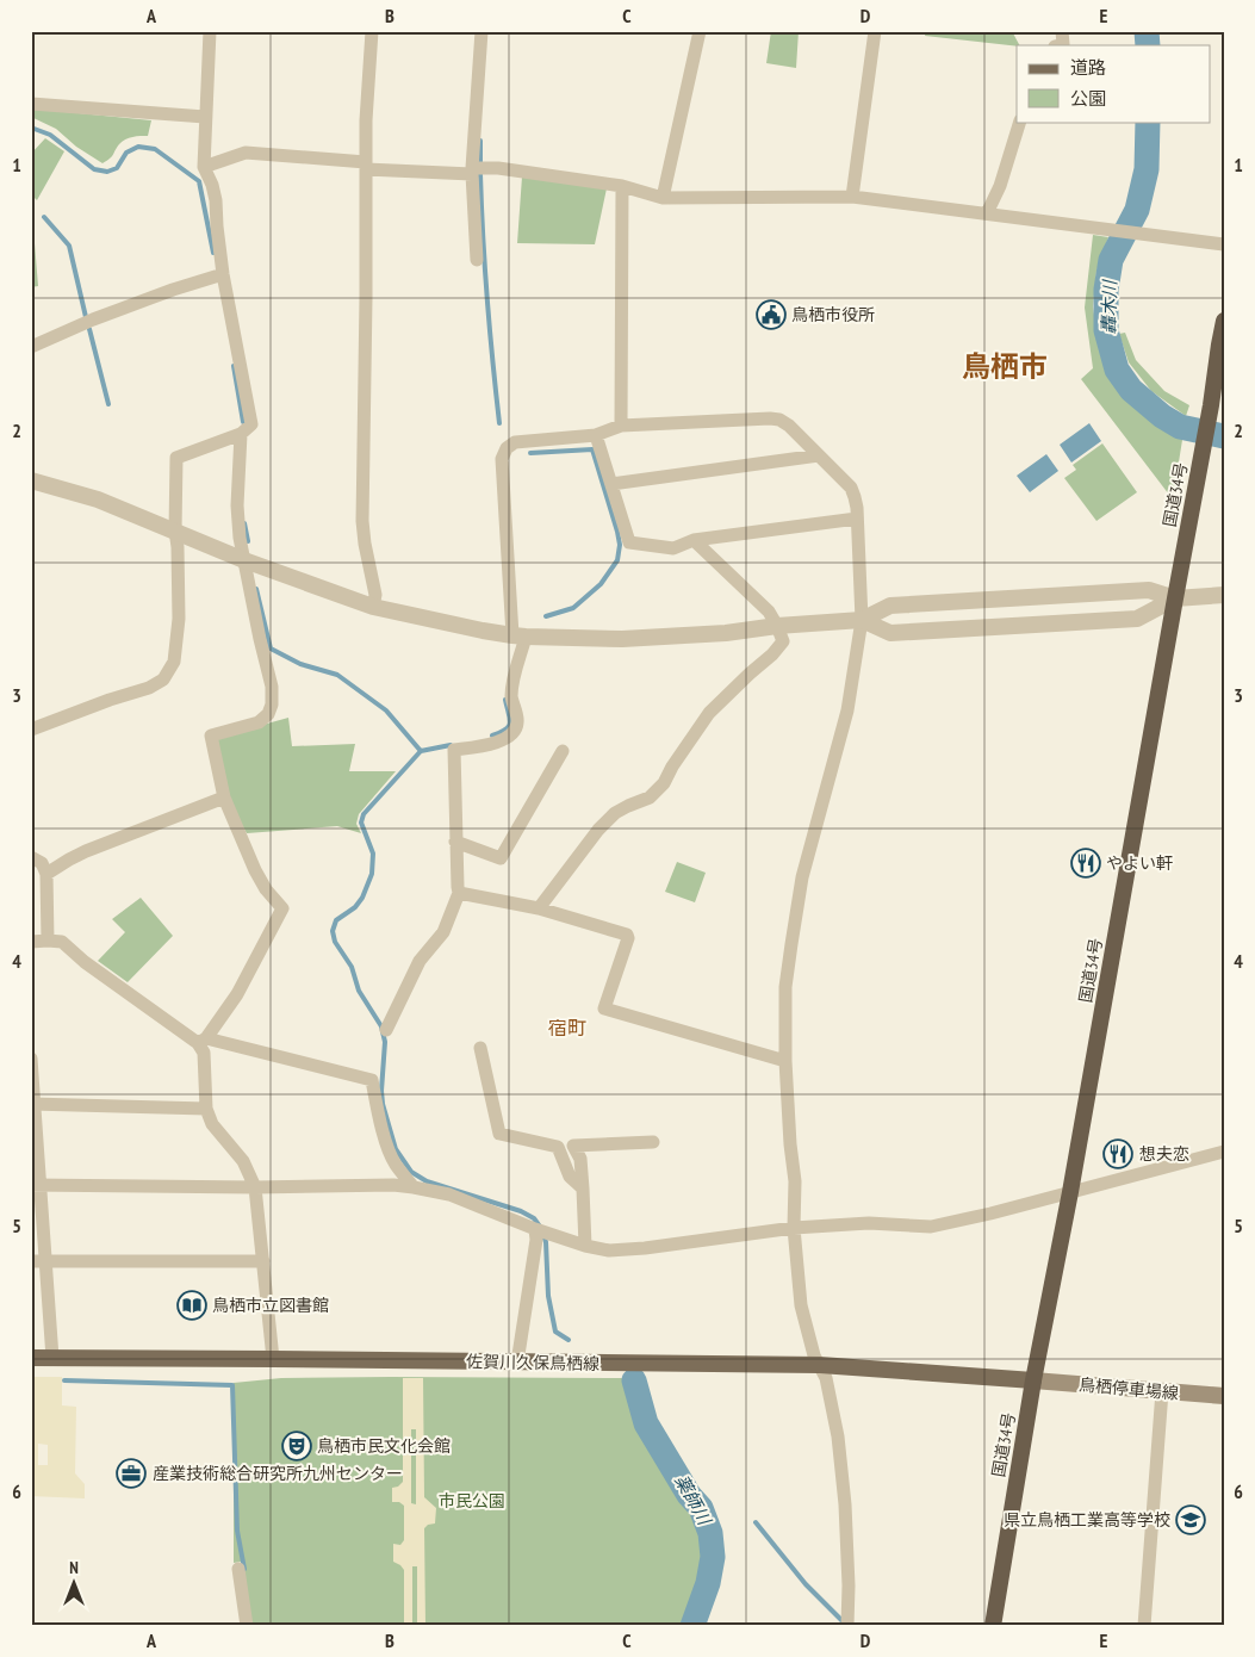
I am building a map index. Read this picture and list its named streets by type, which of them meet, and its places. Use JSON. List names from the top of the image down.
{
  "streets": {
    "highway": ["国道34号"],
    "main road": ["佐賀川久保鳥栖線", "鳥栖停車場線"]
  },
  "crossings": [
    ["国道34号", "佐賀川久保鳥栖線"],
    ["国道34号", "鳥栖停車場線"],
    ["佐賀川久保鳥栖線", "鳥栖停車場線"]
  ],
  "districts": ["鳥栖市", "宿町"],
  "water": ["轟木川", "薬師川"],
  "parks": ["市民公園"],
  "places": {
    "public building": ["鳥栖市役所"],
    "restaurant": ["やよい軒", "想夫恋"],
    "library": ["鳥栖市立図書館"],
    "theatre": ["鳥栖市民文化会館"],
    "office": ["産業技術総合研究所九州センター"],
    "school or university": ["県立鳥栖工業高等学校"]
  },
  "legend": ["道路", "公園"],
  "north": "top",
  "grid": {
    "columns": [
      "A",
      "B",
      "C",
      "D",
      "E"
    ],
    "rows": [
      "1",
      "2",
      "3",
      "4",
      "5",
      "6"
    ]
  }
}
